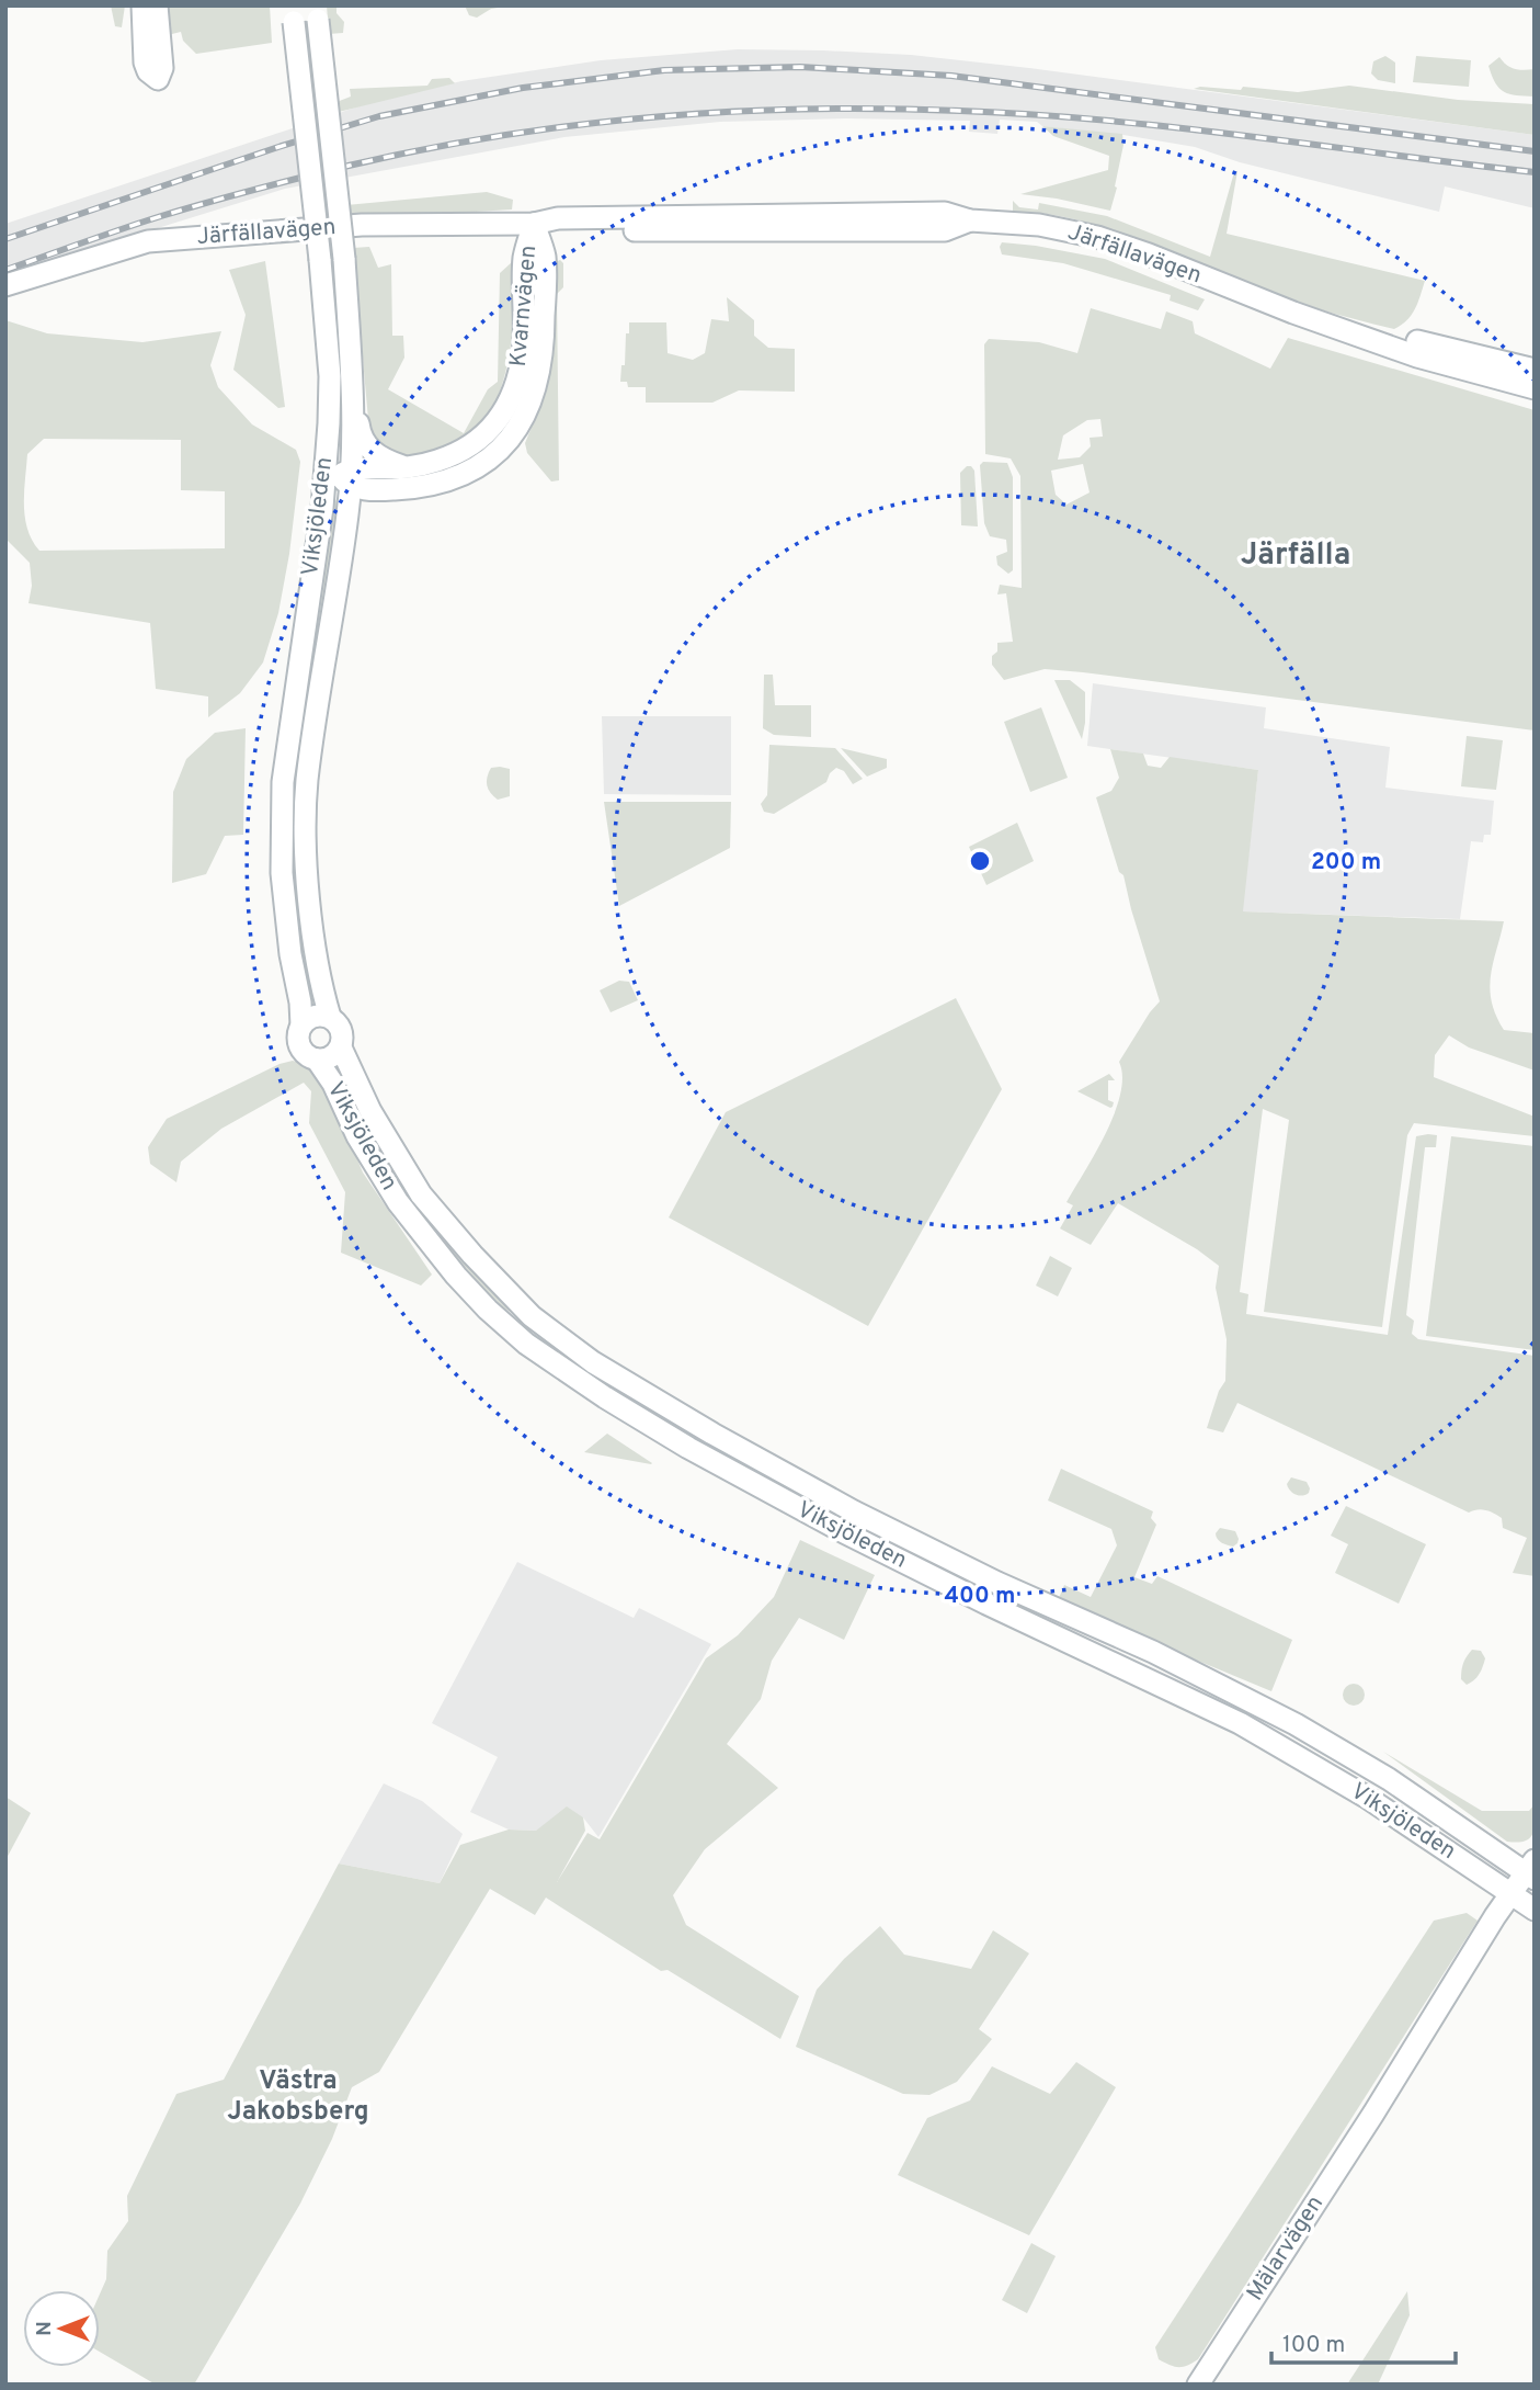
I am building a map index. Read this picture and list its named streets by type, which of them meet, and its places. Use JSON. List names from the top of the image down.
{
  "streets": {
    "main road": [
      "Järfällavägen",
      "Kvarnvägen",
      "Viksjöleden",
      "Mälarvägen"
    ]
  },
  "crossings": [
    ["Järfällavägen", "Kvarnvägen"],
    ["Kvarnvägen", "Viksjöleden"],
    ["Viksjöleden", "Mälarvägen"]
  ],
  "districts": ["Järfälla", "Västra Jakobsberg"],
  "scale_bar": "100 m",
  "north": "left",
  "rings": ["200 m", "400 m"]
}
